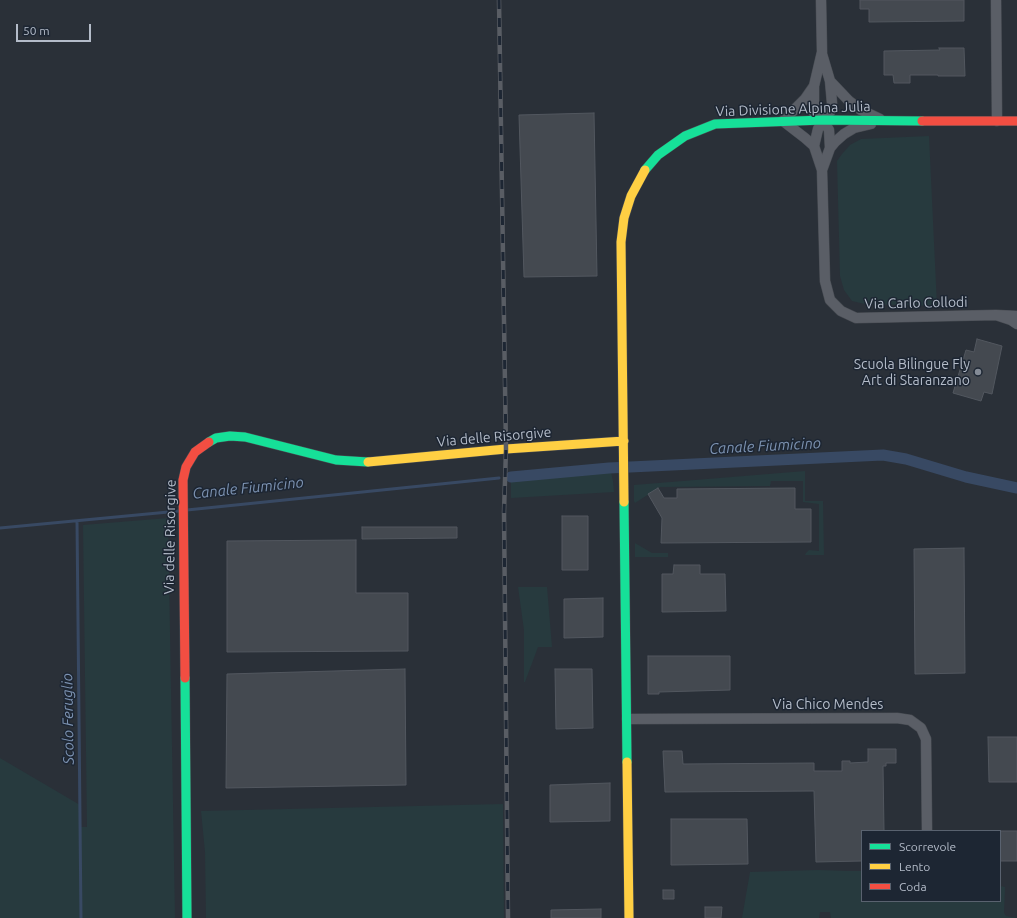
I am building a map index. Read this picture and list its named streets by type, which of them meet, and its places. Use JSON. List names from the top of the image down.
{
  "streets": {
    "street": [
      "Via Divisione Alpina Julia",
      "Via Carlo Collodi",
      "Via delle Risorgive",
      "Via Chico Mendes"
    ]
  },
  "crossings": [
    ["Via Divisione Alpina Julia", "Via Carlo Collodi"],
    ["Via Divisione Alpina Julia", "Via delle Risorgive"]
  ],
  "water": ["Canale Fiumicino", "Scolo Feruglio"],
  "places": ["Scuola Bilingue Fly Art di Staranzano"],
  "legend": ["Scorrevole", "Lento", "Coda"],
  "scale_bar": "50 m"
}
